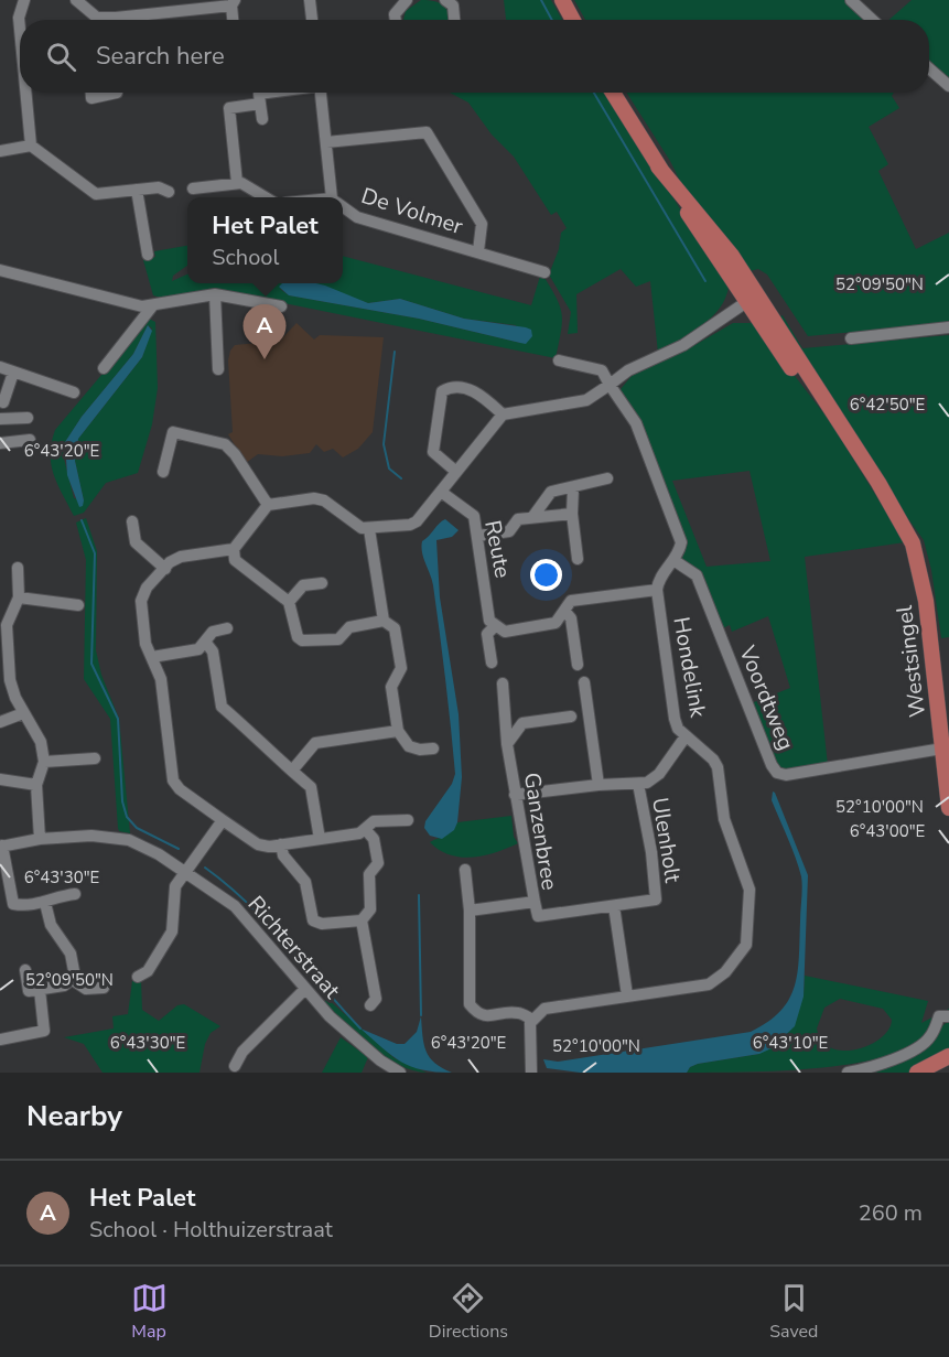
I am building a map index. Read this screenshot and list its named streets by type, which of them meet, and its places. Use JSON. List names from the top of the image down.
{
  "streets": {
    "main road": ["Westsingel"],
    "street": [
      "De Volmer",
      "Reute",
      "Hondelink",
      "Voordtweg",
      "Ganzenbree",
      "Ulenholt",
      "Richterstraat"
    ]
  },
  "crossings": [
    ["Westsingel", "Voordtweg"],
    ["Hondelink", "Voordtweg"],
    ["Ganzenbree", "Ulenholt"]
  ],
  "page": {
    "search": "Search here",
    "popup": ["Het Palet", "School"],
    "pins": "A",
    "heading": "Nearby",
    "list": [
      {
        "mark": "A",
        "name": "Het Palet",
        "note": "School · Holthuizerstraat",
        "value": "260 m"
      }
    ],
    "nav": ["Map", "Directions", "Saved"]
  },
  "coordinates": [
    "52°09'50\"N",
    "6°42'50\"E",
    "6°43'20\"E",
    "52°10'00\"N",
    "6°43'00\"E",
    "6°43'30\"E",
    "6°43'10\"E"
  ]
}
